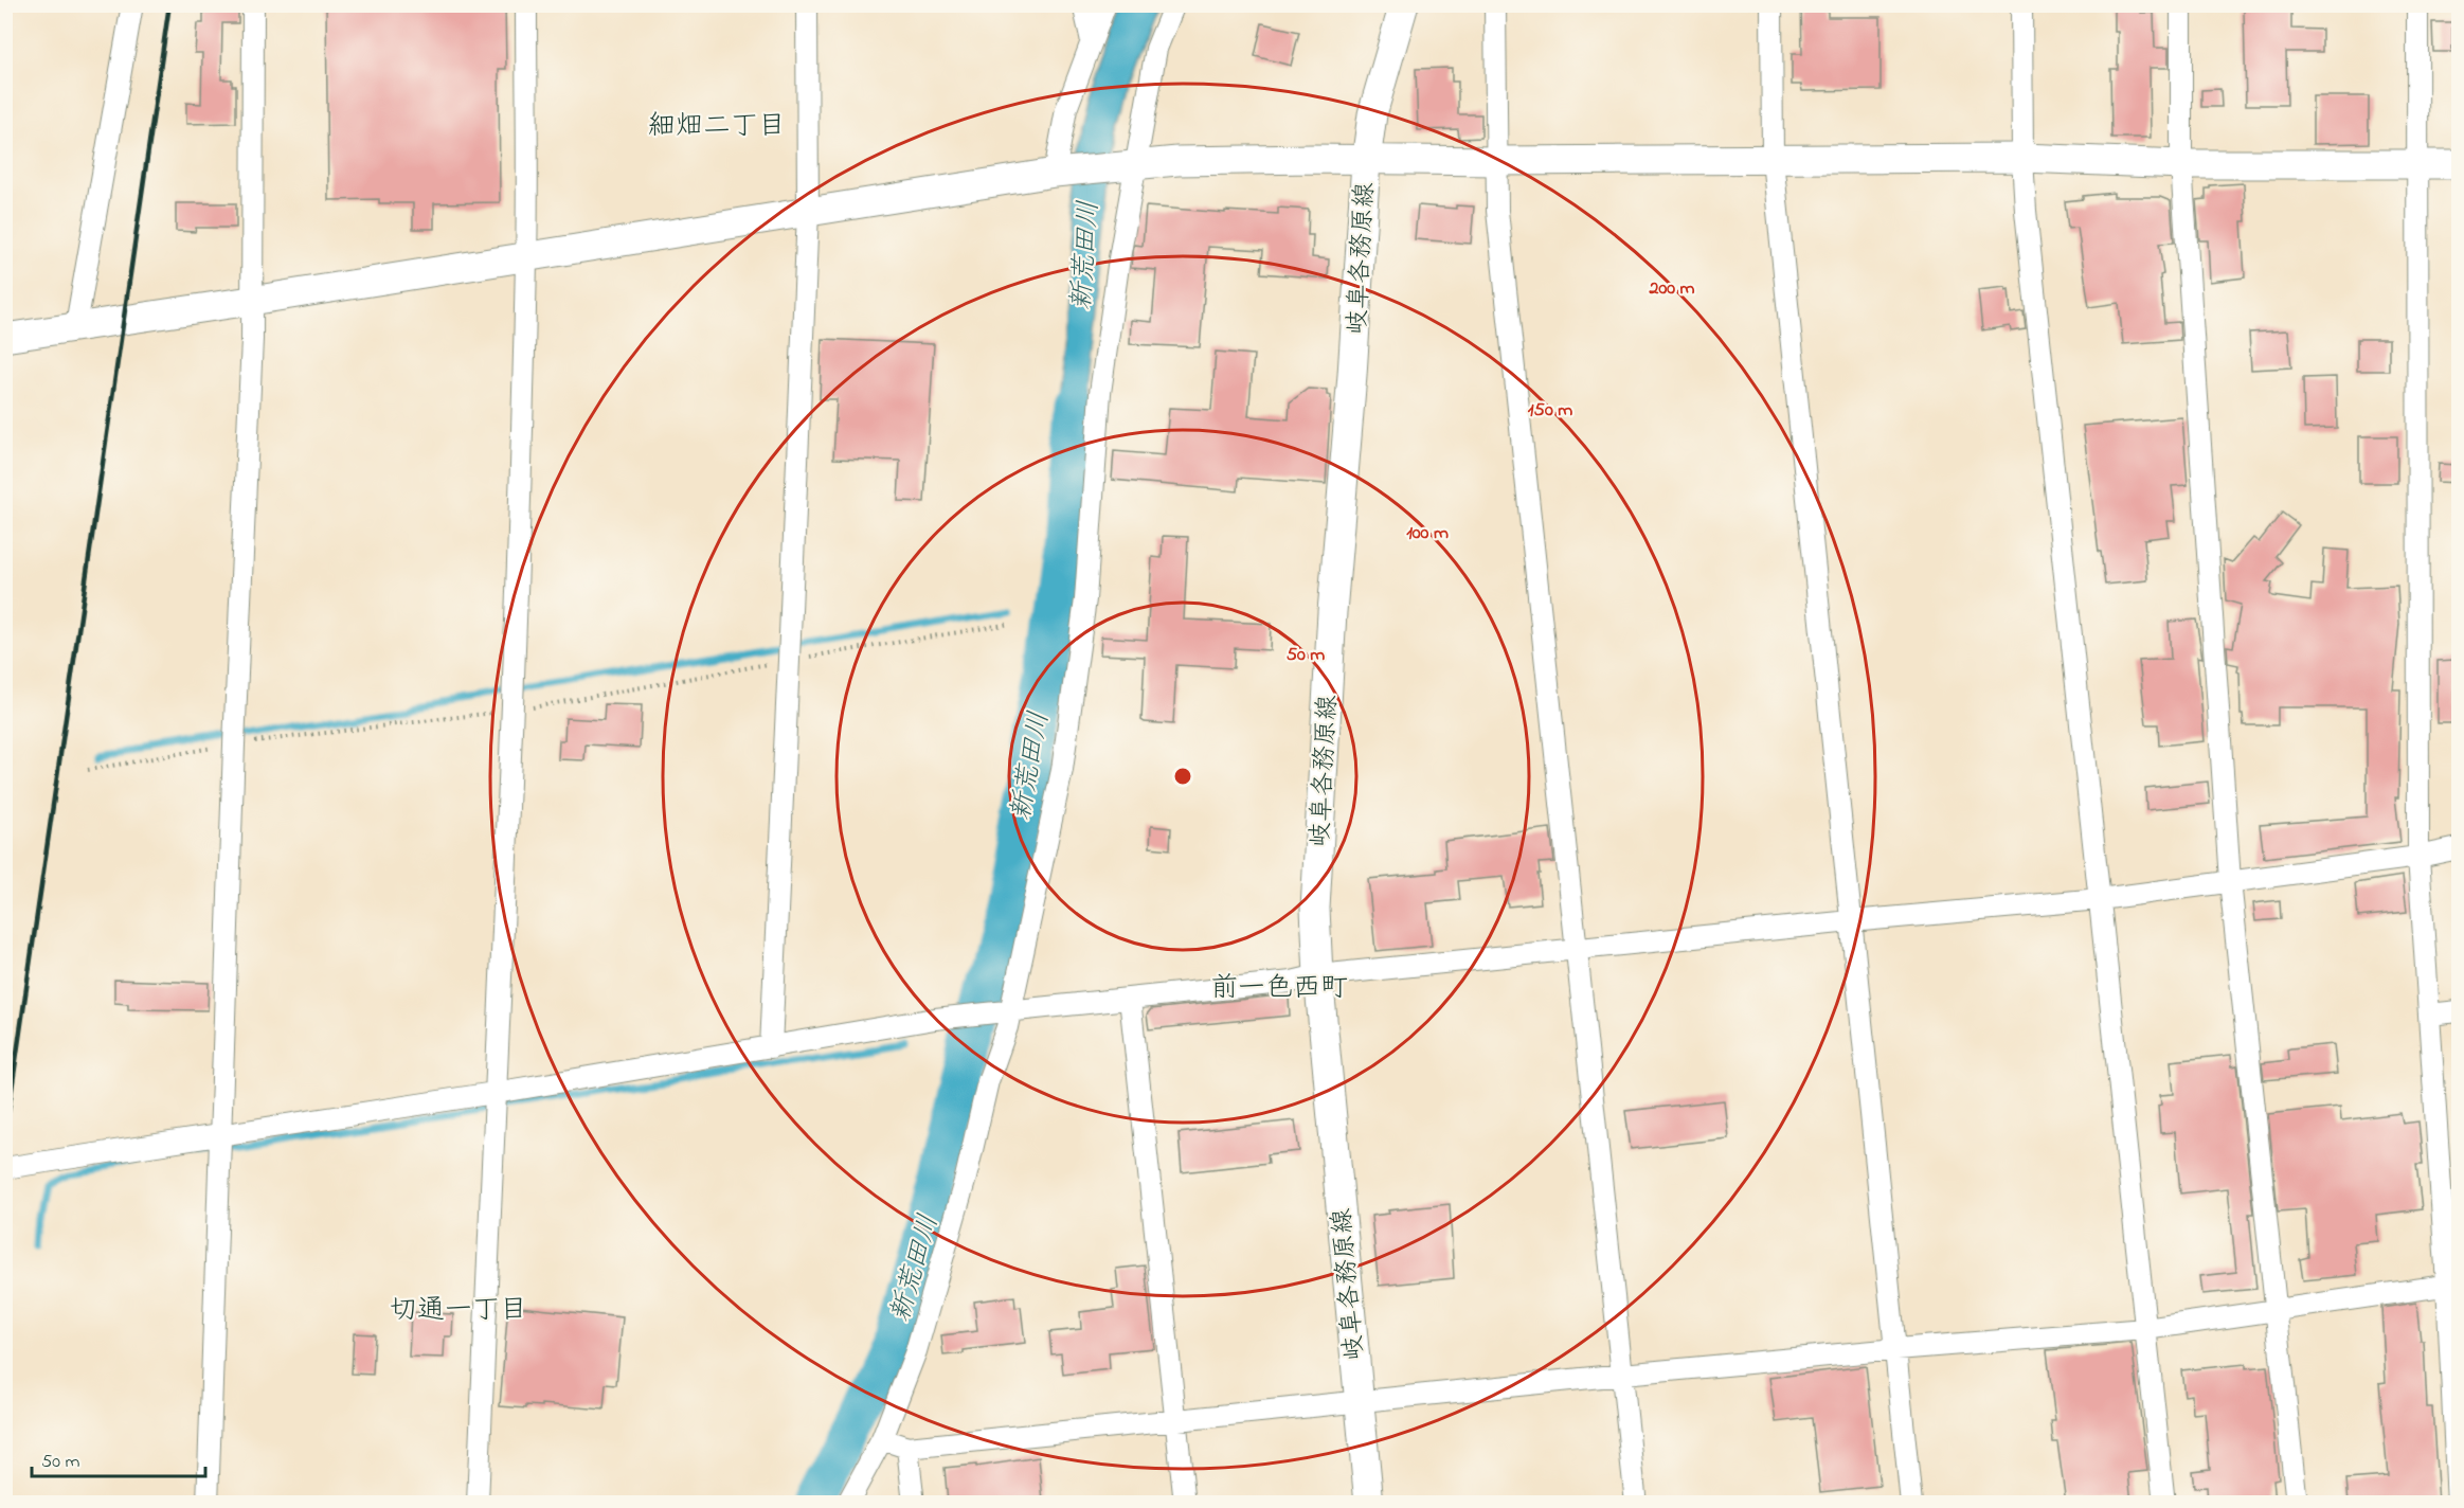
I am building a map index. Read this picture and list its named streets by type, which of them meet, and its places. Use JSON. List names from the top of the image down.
{
  "streets": {
    "street": ["岐阜各務原線"]
  },
  "districts": ["細畑二丁目", "前一色西町", "切通一丁目"],
  "water": ["新荒田川"],
  "scale_bar": "50 m",
  "rings": [
    "200 m",
    "150 m",
    "100 m",
    "50 m"
  ]
}
